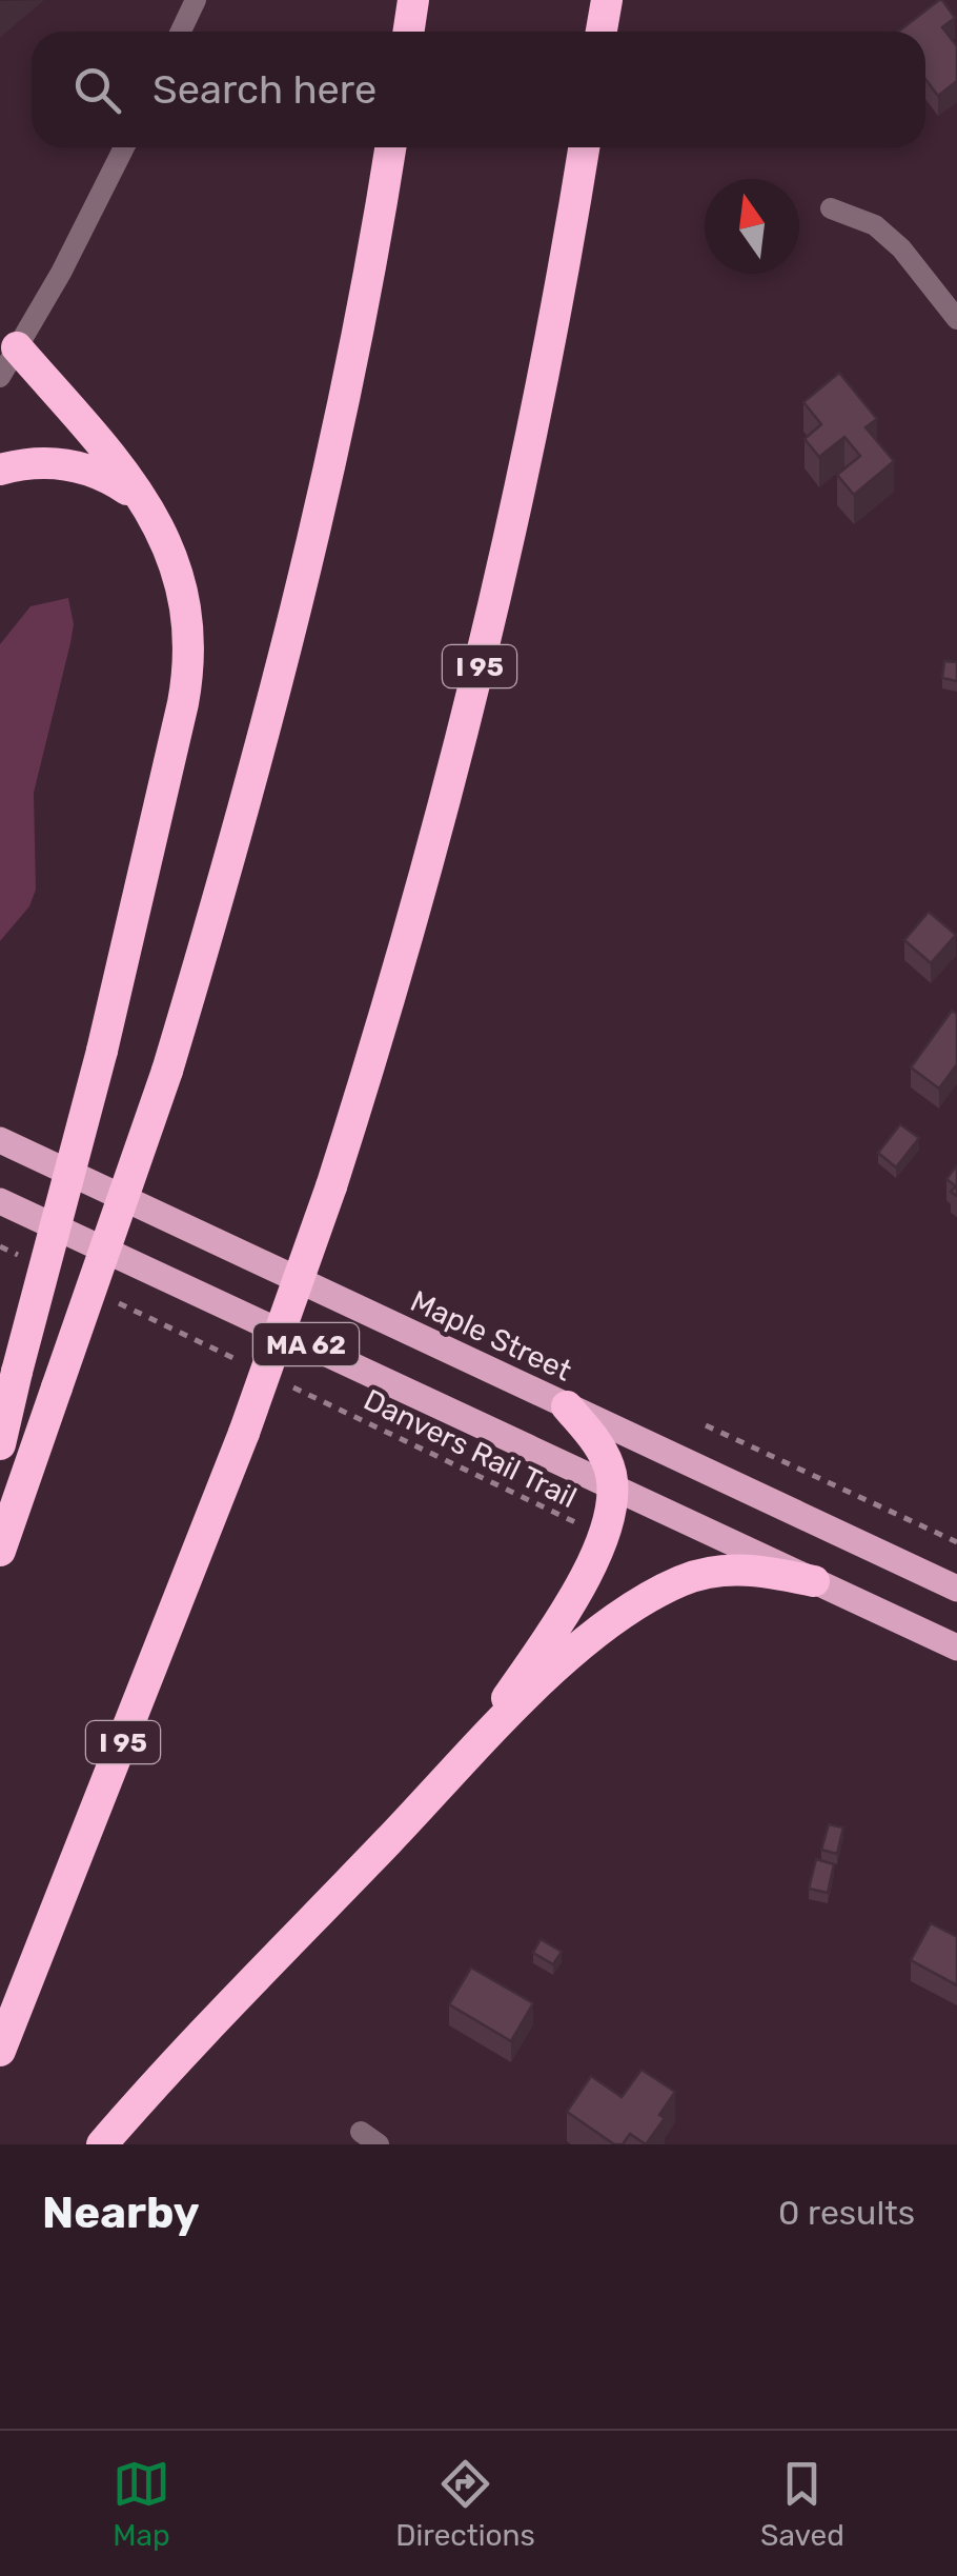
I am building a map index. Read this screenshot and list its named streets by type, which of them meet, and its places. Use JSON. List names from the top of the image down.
{
  "streets": {
    "highway": ["I 95"],
    "main road": ["Maple Street", "MA 62"],
    "path": ["Danvers Rail Trail"]
  },
  "north": "top",
  "page": {
    "search": "Search here",
    "heading": ["Nearby", "0 results"],
    "nav": ["Map", "Directions", "Saved"]
  }
}
